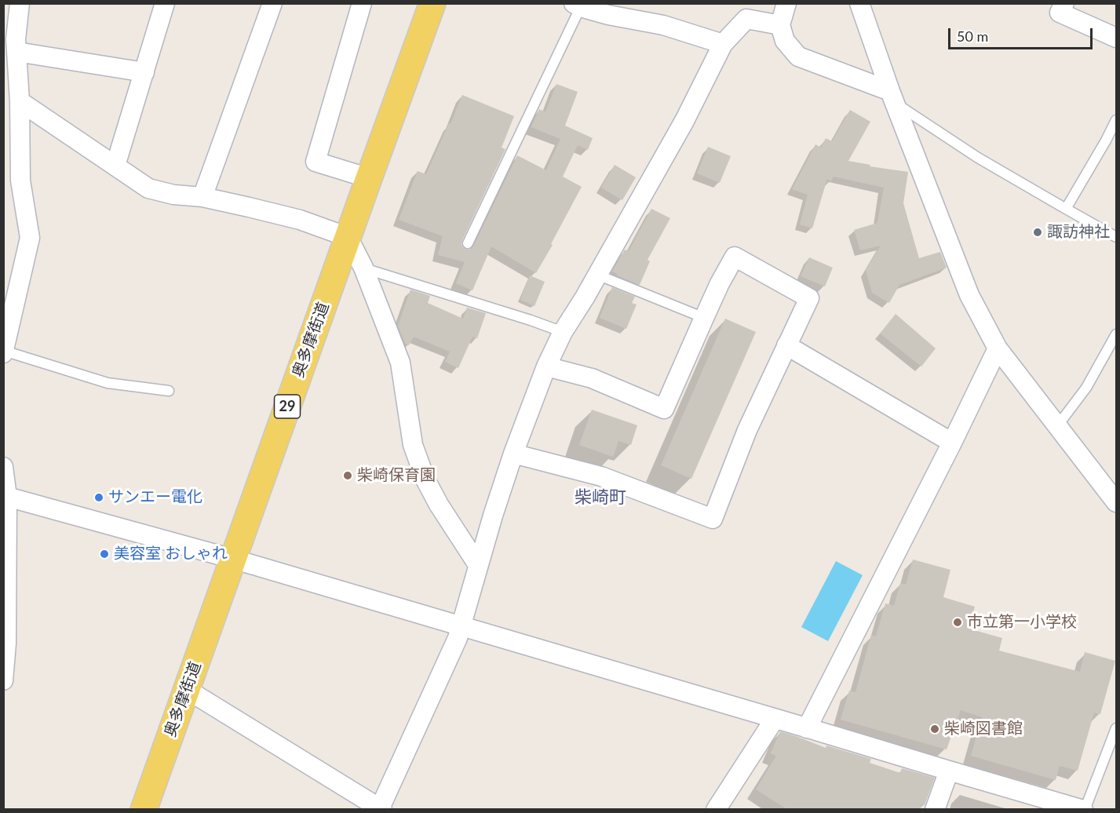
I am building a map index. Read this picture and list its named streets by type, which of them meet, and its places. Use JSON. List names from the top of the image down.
{
  "streets": {
    "main road": ["奥多摩街道", "29"]
  },
  "districts": ["柴崎町"],
  "places": [
    "諏訪神社",
    "柴崎保育園",
    "サンエー電化",
    "美容室 おしゃれ",
    "市立第一小学校",
    "柴崎図書館"
  ],
  "scale_bar": "50 m"
}
